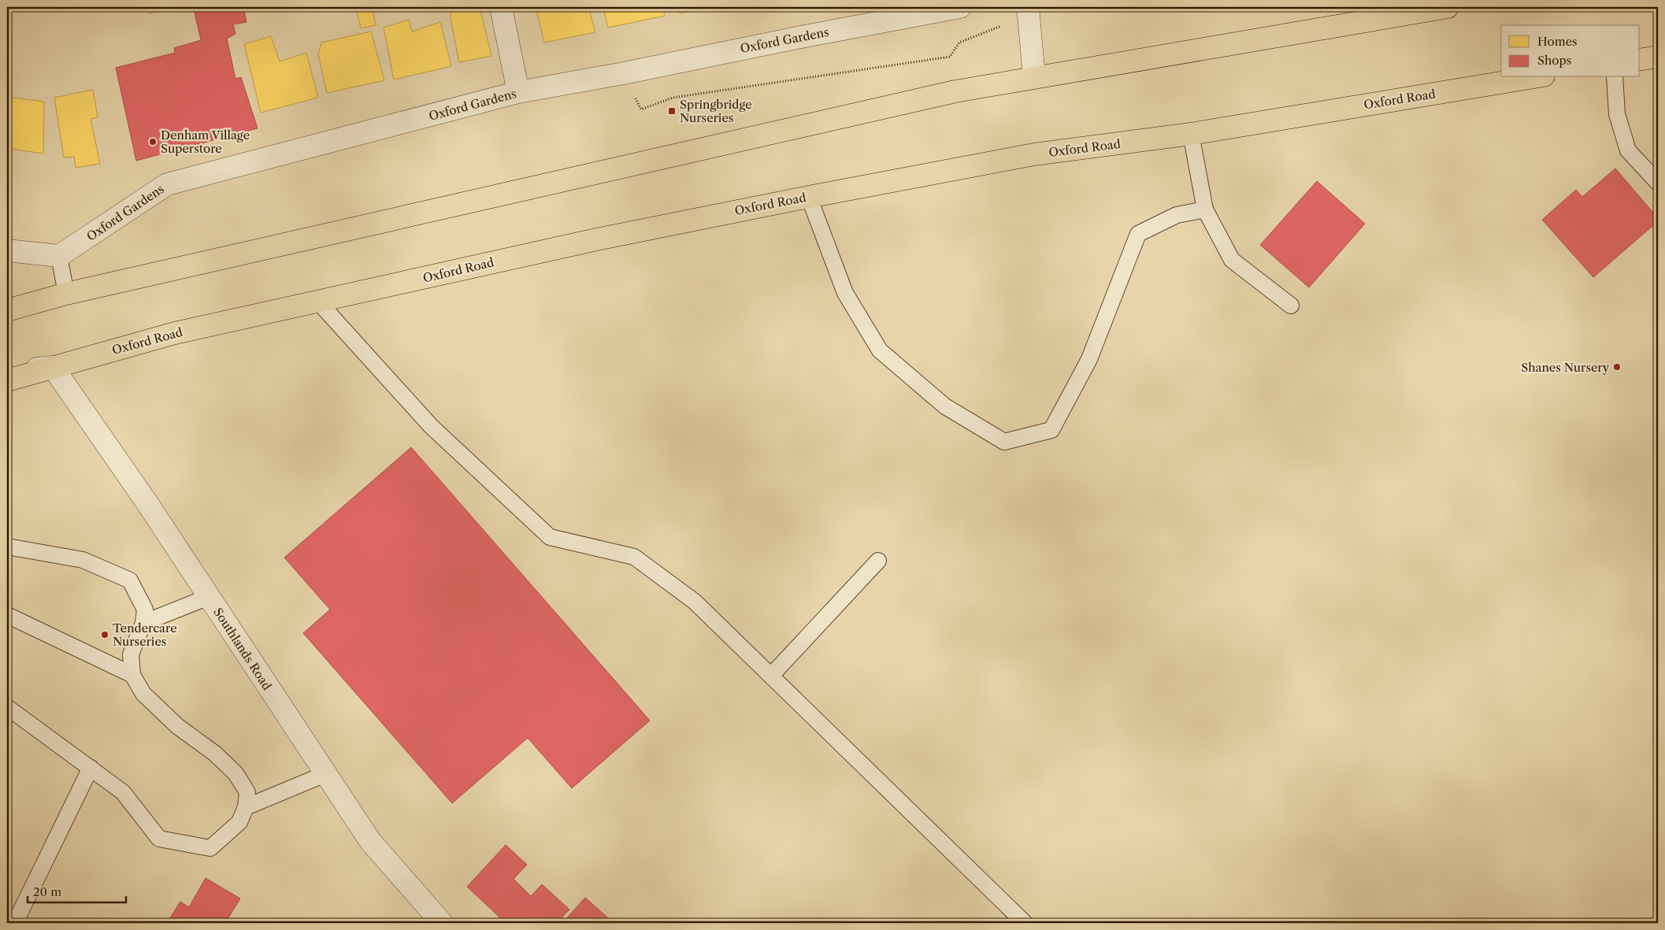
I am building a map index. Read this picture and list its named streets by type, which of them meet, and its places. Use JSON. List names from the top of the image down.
{
  "streets": {
    "highway": ["Oxford Road"],
    "street": ["Oxford Gardens", "Southlands Road"]
  },
  "crossings": [
    ["Oxford Road", "Southlands Road"]
  ],
  "places": {
    "transit": ["Springbridge Nurseries"],
    "other": ["Denham Village Superstore", "Shanes Nursery", "Tendercare Nurseries"]
  },
  "legend": ["Homes", "Shops"],
  "scale_bar": "20 m"
}
